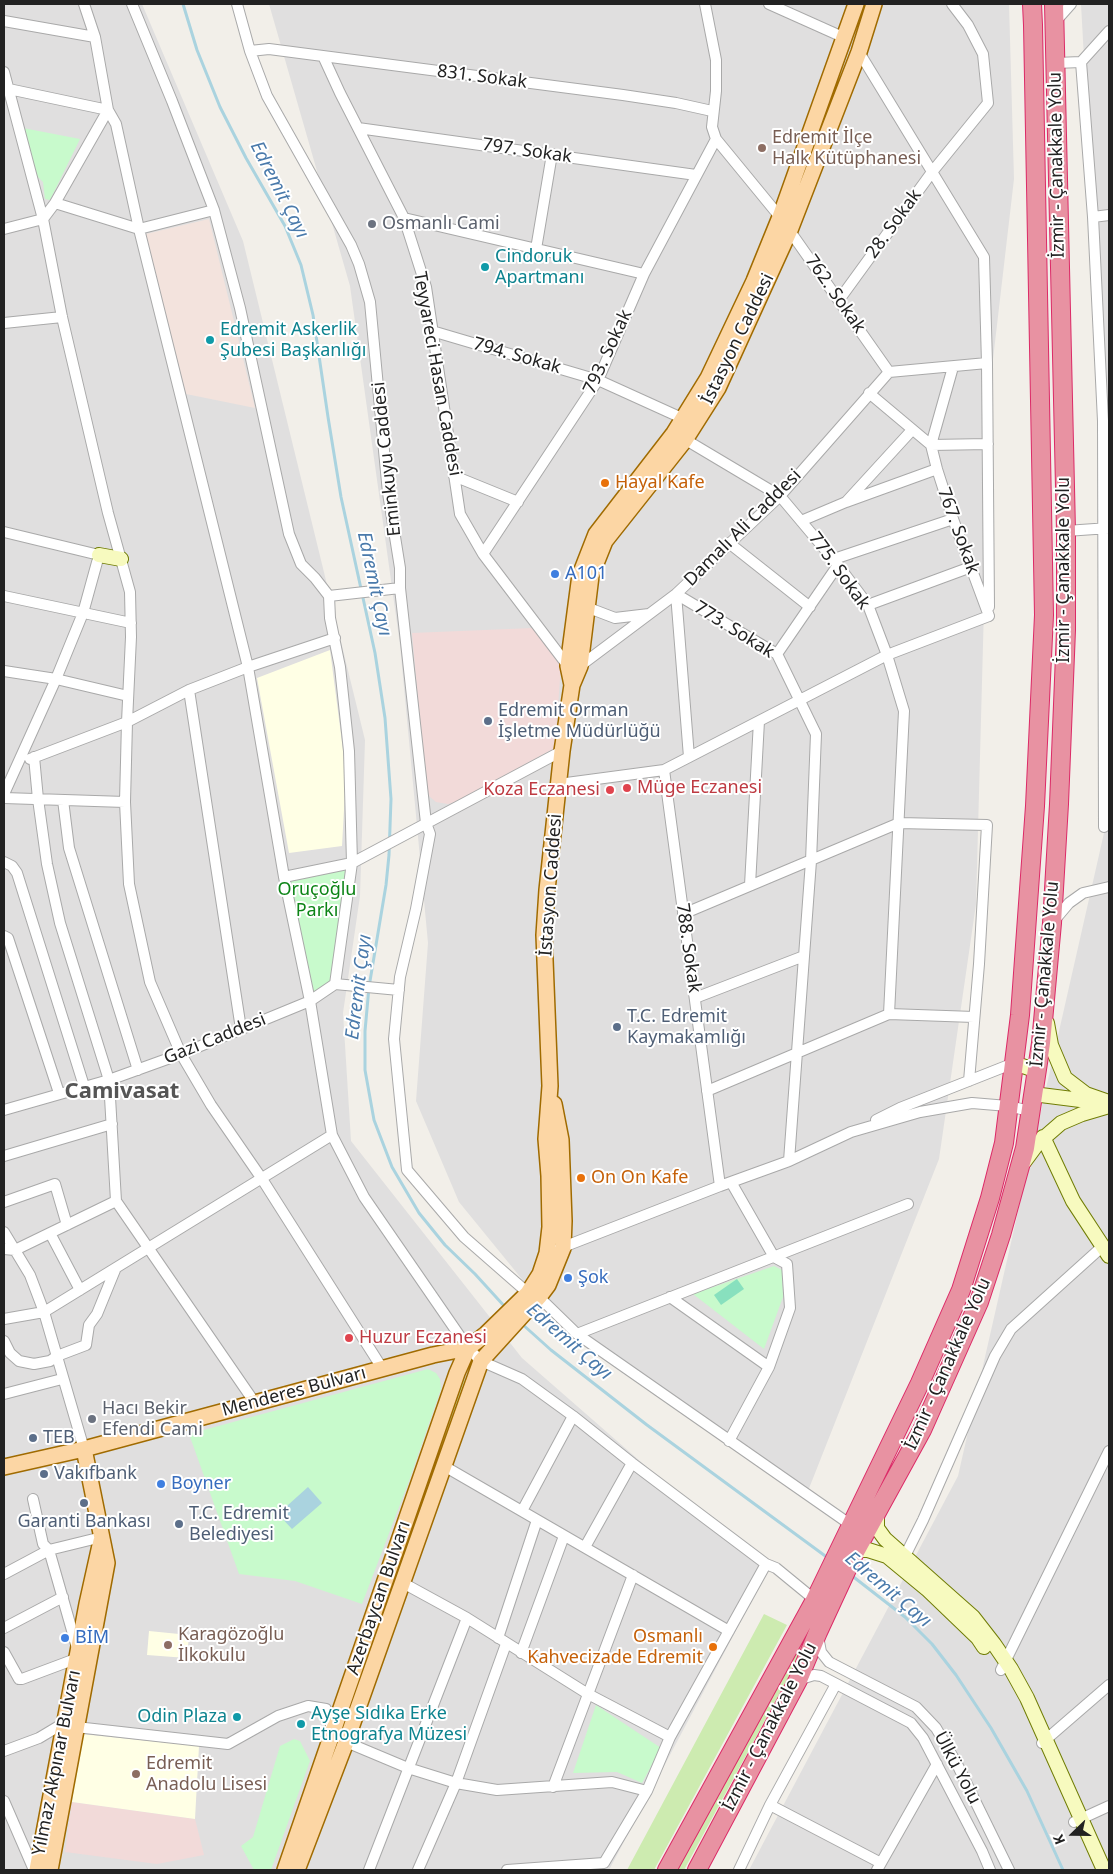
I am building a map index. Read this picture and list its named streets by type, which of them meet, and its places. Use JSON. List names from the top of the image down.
{
  "streets": {
    "highway": ["İzmir - Çanakkale Yolu"],
    "main road": [
      "İstasyon Caddesi",
      "Menderes Bulvarı",
      "Azerbaycan Bulvarı",
      "Yılmaz Akpınar Bulvarı"
    ],
    "street": [
      "831. Sokak",
      "797. Sokak",
      "28. Sokak",
      "762. Sokak",
      "793. Sokak",
      "794. Sokak",
      "Teyyareci Hasan Caddesi",
      "Eminkuyu Caddesi",
      "Damalı Ali Caddesi",
      "767. Sokak",
      "775. Sokak",
      "773. Sokak",
      "788. Sokak",
      "Gazi Caddesi",
      "Ülkü Yolu"
    ]
  },
  "crossings": [
    ["831. Sokak", "Teyyareci Hasan Caddesi"],
    ["831. Sokak", "Eminkuyu Caddesi"],
    ["797. Sokak", "793. Sokak"],
    ["797. Sokak", "Teyyareci Hasan Caddesi"],
    ["İzmir - Çanakkale Yolu", "Eminkuyu Caddesi"],
    ["İzmir - Çanakkale Yolu", "Ülkü Yolu"],
    ["28. Sokak", "762. Sokak"],
    ["762. Sokak", "İstasyon Caddesi"],
    ["762. Sokak", "793. Sokak"],
    ["762. Sokak", "Damalı Ali Caddesi"],
    ["İstasyon Caddesi", "794. Sokak"],
    ["İstasyon Caddesi", "Teyyareci Hasan Caddesi"],
    ["İstasyon Caddesi", "Eminkuyu Caddesi"],
    ["İstasyon Caddesi", "Damalı Ali Caddesi"],
    ["İstasyon Caddesi", "775. Sokak"],
    ["793. Sokak", "794. Sokak"],
    ["793. Sokak", "Teyyareci Hasan Caddesi"],
    ["794. Sokak", "Teyyareci Hasan Caddesi"],
    ["Teyyareci Hasan Caddesi", "Damalı Ali Caddesi"],
    ["Damalı Ali Caddesi", "775. Sokak"],
    ["Damalı Ali Caddesi", "773. Sokak"],
    ["Menderes Bulvarı", "Azerbaycan Bulvarı"],
    ["Menderes Bulvarı", "Yılmaz Akpınar Bulvarı"]
  ],
  "districts": ["Camivasat"],
  "water": ["Edremit Çayı"],
  "parks": ["Oruçoğlu Parkı"],
  "places": [
    "Edremit İlçe Halk Kütüphanesi",
    "Osmanlı Cami",
    "Cindoruk Apartmanı",
    "Edremit Askerlik Şubesi Başkanlığı",
    "Hayal Kafe",
    "A101",
    "Edremit Orman İşletme Müdürlüğü",
    "Müge Eczanesi",
    "Koza Eczanesi",
    "T.C. Edremit Kaymakamlığı",
    "On On Kafe",
    "Şok",
    "Huzur Eczanesi",
    "Hacı Bekir Efendi Cami",
    "TEB",
    "Vakıfbank",
    "Boyner",
    "Garanti Bankası",
    "T.C. Edremit Belediyesi",
    "BİM",
    "Karagözoğlu İlkokulu",
    "Osmanlı Kahvecizade Edremit",
    "Odin Plaza",
    "Ayşe Sıdıka Erke Etnografya Müzesi",
    "Edremit Anadolu Lisesi"
  ],
  "north": "left"
}
